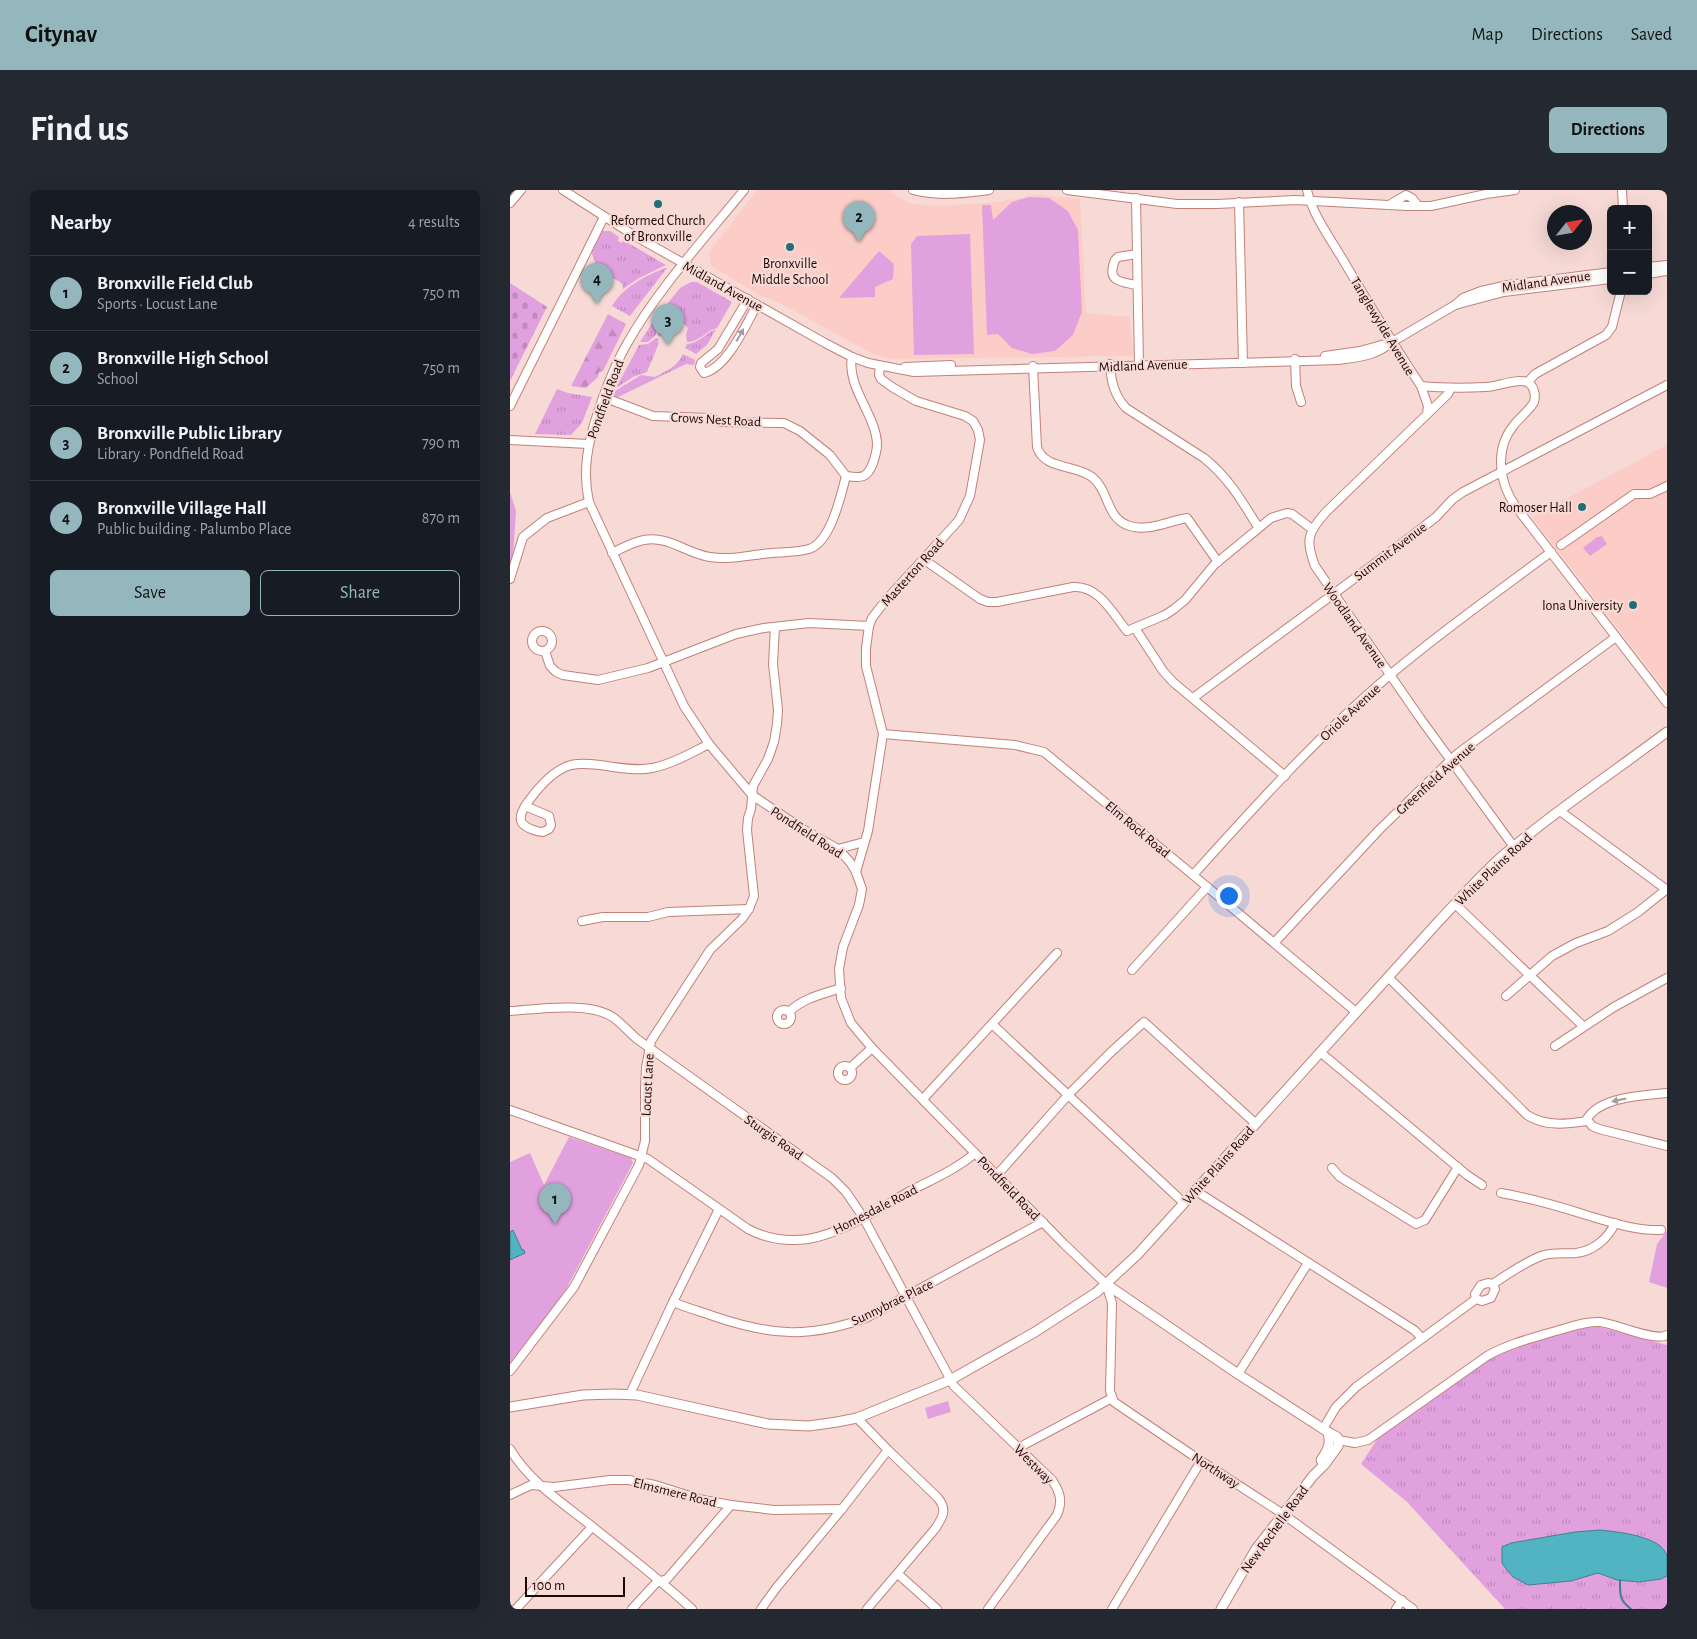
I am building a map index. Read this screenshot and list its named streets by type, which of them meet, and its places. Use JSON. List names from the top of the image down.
{
  "streets": {
    "main road": ["Pondfield Road", "White Plains Road", "New Rochelle Road"],
    "street": [
      "Midland Avenue",
      "Tanglewylde Avenue",
      "Crows Nest Road",
      "Summit Avenue",
      "Masterton Road",
      "Woodland Avenue",
      "Oriole Avenue",
      "Greenfield Avenue",
      "Elm Rock Road",
      "Locust Lane",
      "Sturgis Road",
      "Homesdale Road",
      "Sunnybrae Place",
      "Westway",
      "Northway",
      "Elmsmere Road"
    ]
  },
  "crossings": [
    ["Midland Avenue", "Tanglewylde Avenue"],
    ["Midland Avenue", "Pondfield Road"],
    ["Midland Avenue", "Masterton Road"],
    ["Pondfield Road", "Crows Nest Road"],
    ["Pondfield Road", "Masterton Road"],
    ["Pondfield Road", "White Plains Road"],
    ["Pondfield Road", "Homesdale Road"],
    ["Pondfield Road", "Sunnybrae Place"],
    ["Pondfield Road", "New Rochelle Road"],
    ["Summit Avenue", "Woodland Avenue"],
    ["Masterton Road", "Elm Rock Road"],
    ["Woodland Avenue", "Oriole Avenue"],
    ["Woodland Avenue", "Greenfield Avenue"],
    ["Woodland Avenue", "White Plains Road"],
    ["Oriole Avenue", "Elm Rock Road"],
    ["Greenfield Avenue", "Elm Rock Road"],
    ["Elm Rock Road", "White Plains Road"],
    ["White Plains Road", "Sturgis Road"],
    ["White Plains Road", "Westway"],
    ["Locust Lane", "Sturgis Road"],
    ["Locust Lane", "Homesdale Road"],
    ["Sturgis Road", "Homesdale Road"],
    ["Sturgis Road", "Sunnybrae Place"],
    ["Sturgis Road", "Westway"],
    ["Northway", "New Rochelle Road"]
  ],
  "places": [
    "Reformed Church of Bronxville",
    "Bronxville Middle School",
    "Romoser Hall",
    "Iona University"
  ],
  "scale_bar": "100 m",
  "north": "top right",
  "page": {
    "header": "Citynav",
    "nav": ["Map", "Directions", "Saved"],
    "buttons": [
      "Directions",
      ["Save", "Share"]
    ],
    "title": "Find us",
    "heading": ["Nearby", "4 results"],
    "pins": [
      "2",
      "4",
      "3",
      "1"
    ],
    "map_buttons": ["+", "−"],
    "list": [
      {
        "mark": "1",
        "name": "Bronxville Field Club",
        "note": "Sports · Locust Lane",
        "value": "750 m"
      },
      {
        "mark": "2",
        "name": "Bronxville High School",
        "note": "School",
        "value": "750 m"
      },
      {
        "mark": "3",
        "name": "Bronxville Public Library",
        "note": "Library · Pondfield Road",
        "value": "790 m"
      },
      {
        "mark": "4",
        "name": "Bronxville Village Hall",
        "note": "Public building · Palumbo Place",
        "value": "870 m"
      }
    ],
    "scale": "100 m"
  }
}
